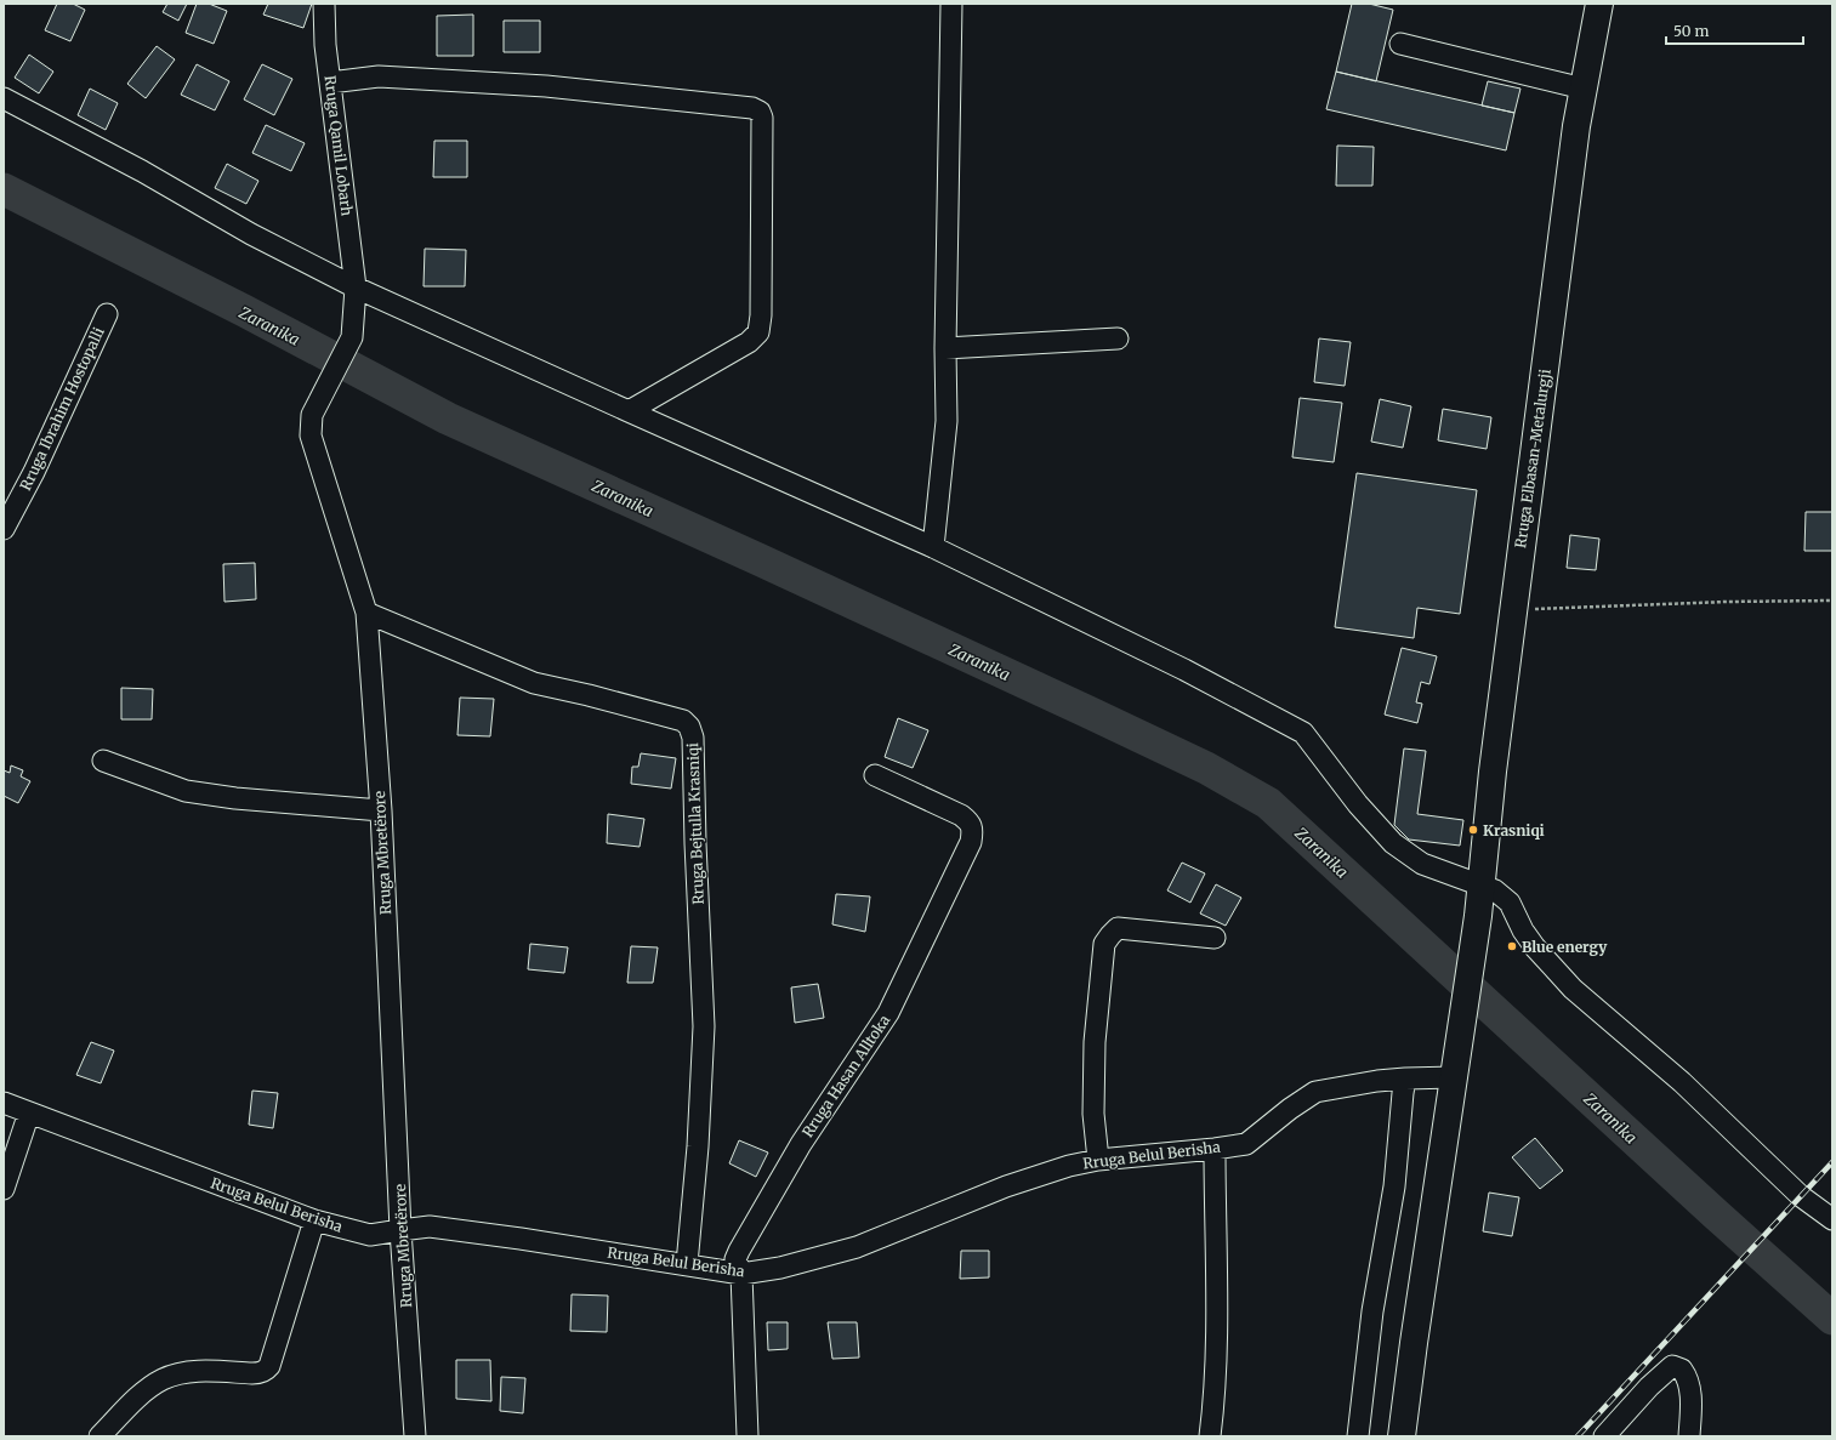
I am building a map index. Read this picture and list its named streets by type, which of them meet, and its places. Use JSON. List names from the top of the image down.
{
  "streets": {
    "main road": ["Rruga Elbasan-Metalurgji"],
    "street": [
      "Rruga Qamil Lobarh",
      "Rruga Ibrahim Hostopalli",
      "Rruga Bejtulla Krasniqi",
      "Rruga Mbretërore",
      "Rruga Hasan Alltoka",
      "Rruga Belul Berisha"
    ]
  },
  "crossings": [
    ["Rruga Qamil Lobarh", "Rruga Mbretërore"],
    ["Rruga Elbasan-Metalurgji", "Rruga Belul Berisha"],
    ["Rruga Bejtulla Krasniqi", "Rruga Mbretërore"],
    ["Rruga Bejtulla Krasniqi", "Rruga Belul Berisha"],
    ["Rruga Mbretërore", "Rruga Belul Berisha"],
    ["Rruga Hasan Alltoka", "Rruga Belul Berisha"]
  ],
  "water": ["Zaranika"],
  "places": ["Krasniqi", "Blue energy"],
  "scale_bar": "50 m"
}
